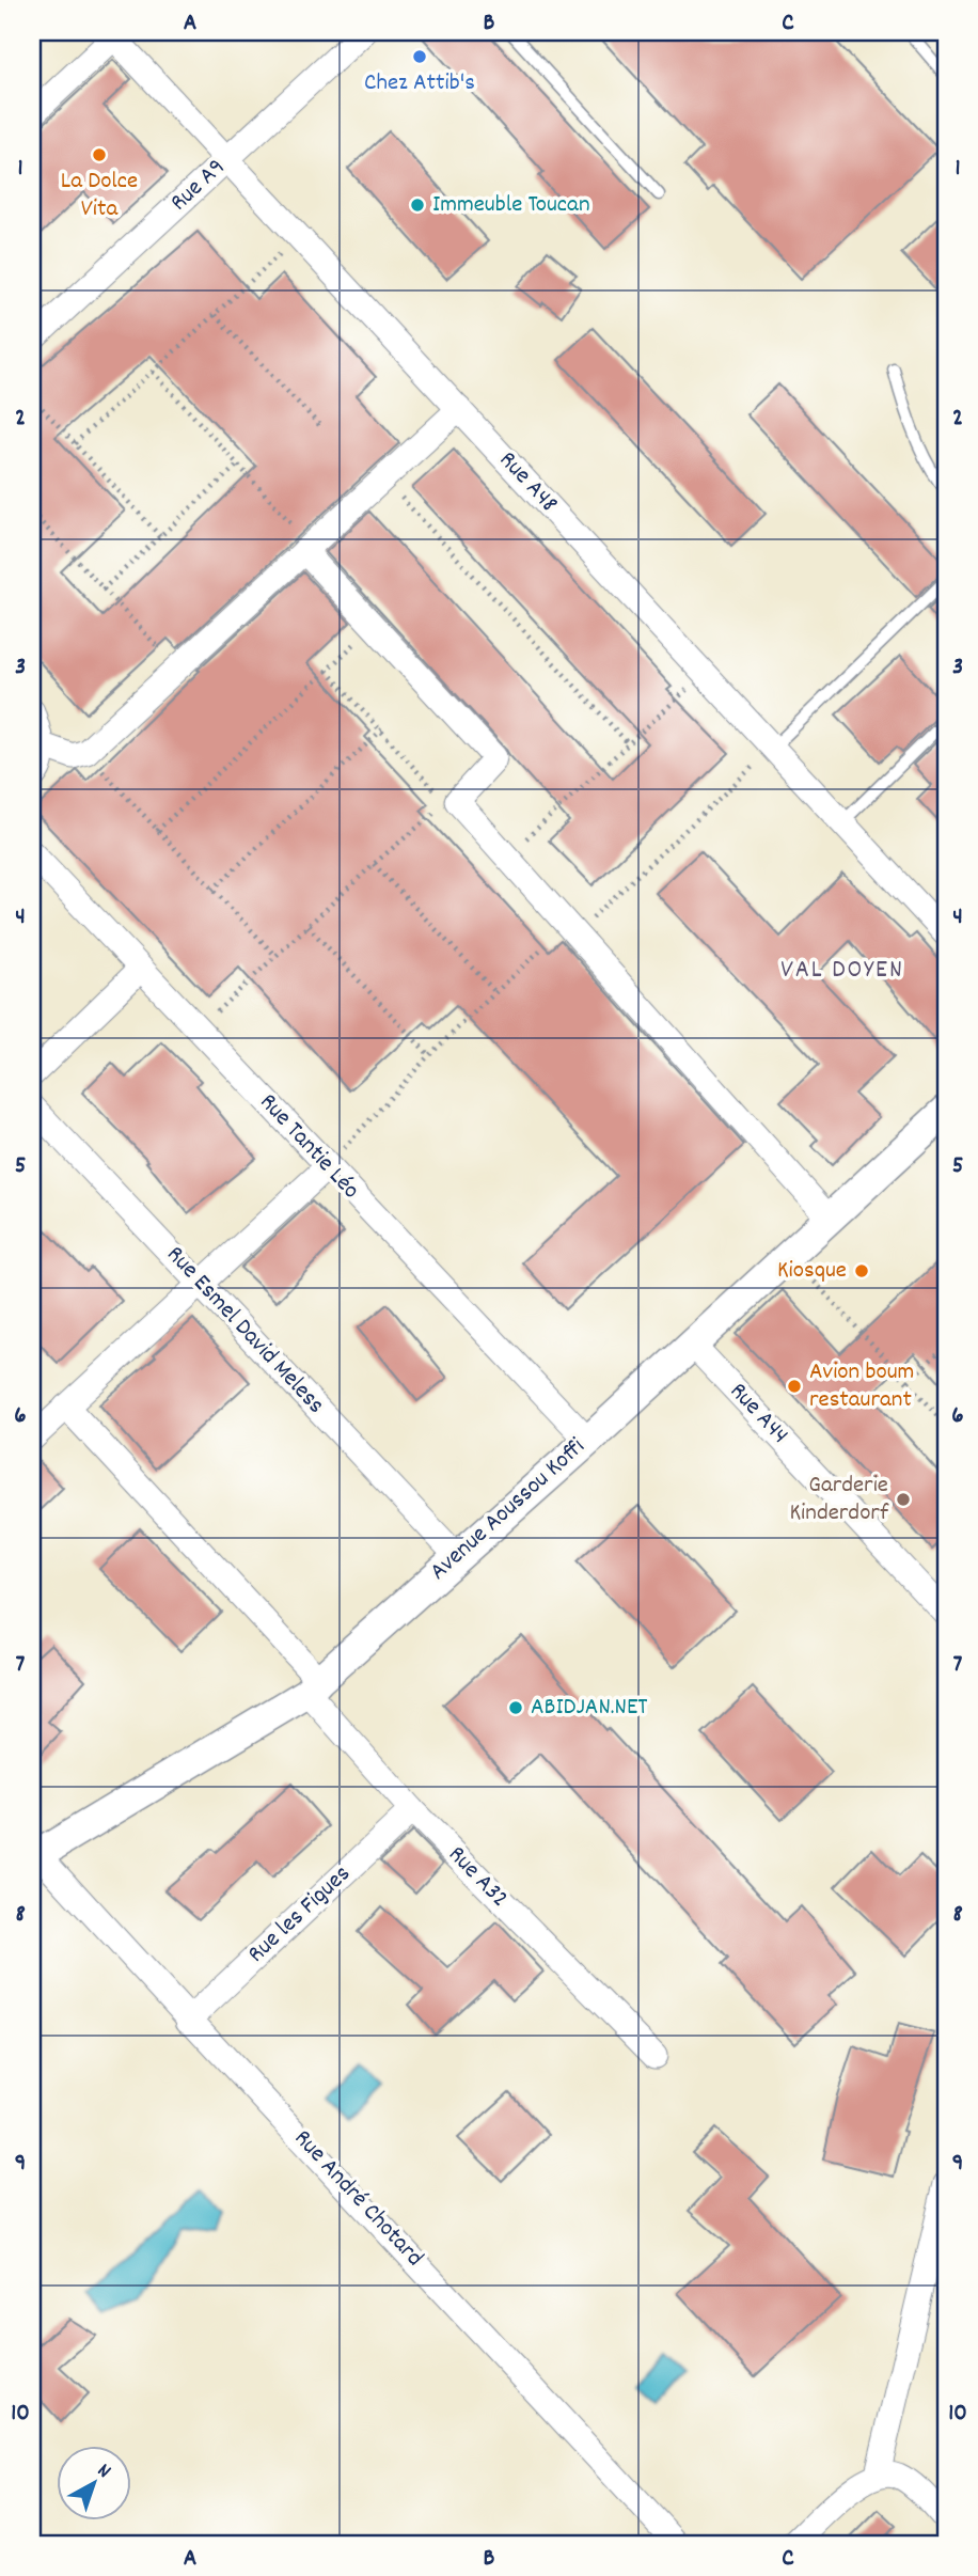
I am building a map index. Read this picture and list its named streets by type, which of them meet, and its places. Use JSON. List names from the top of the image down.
{
  "streets": {
    "street": [
      "Rue A9",
      "Rue A48",
      "Rue Tantie Léo",
      "Rue Esmel David Meless",
      "Rue A44",
      "Avenue Aoussou Koffi",
      "Rue A32",
      "Rue les Figues",
      "Rue André Chotard"
    ]
  },
  "crossings": [
    ["Rue A9", "Rue A48"],
    ["Rue Tantie Léo", "Avenue Aoussou Koffi"],
    ["Rue Esmel David Meless", "Avenue Aoussou Koffi"],
    ["Rue A44", "Avenue Aoussou Koffi"],
    ["Avenue Aoussou Koffi", "Rue A32"],
    ["Avenue Aoussou Koffi", "Rue André Chotard"],
    ["Rue A32", "Rue les Figues"],
    ["Rue les Figues", "Rue André Chotard"]
  ],
  "districts": ["VAL DOYEN"],
  "places": [
    "Chez Attib's",
    "La Dolce Vita",
    "Immeuble Toucan",
    "Kiosque",
    "Avion boum restaurant",
    "Garderie Kinderdorf",
    "ABIDJAN.NET"
  ],
  "north": "top right",
  "grid": {
    "columns": ["A", "B", "C"],
    "rows": [
      "1",
      "2",
      "3",
      "4",
      "5",
      "6",
      "7",
      "8",
      "9",
      "10"
    ]
  }
}
